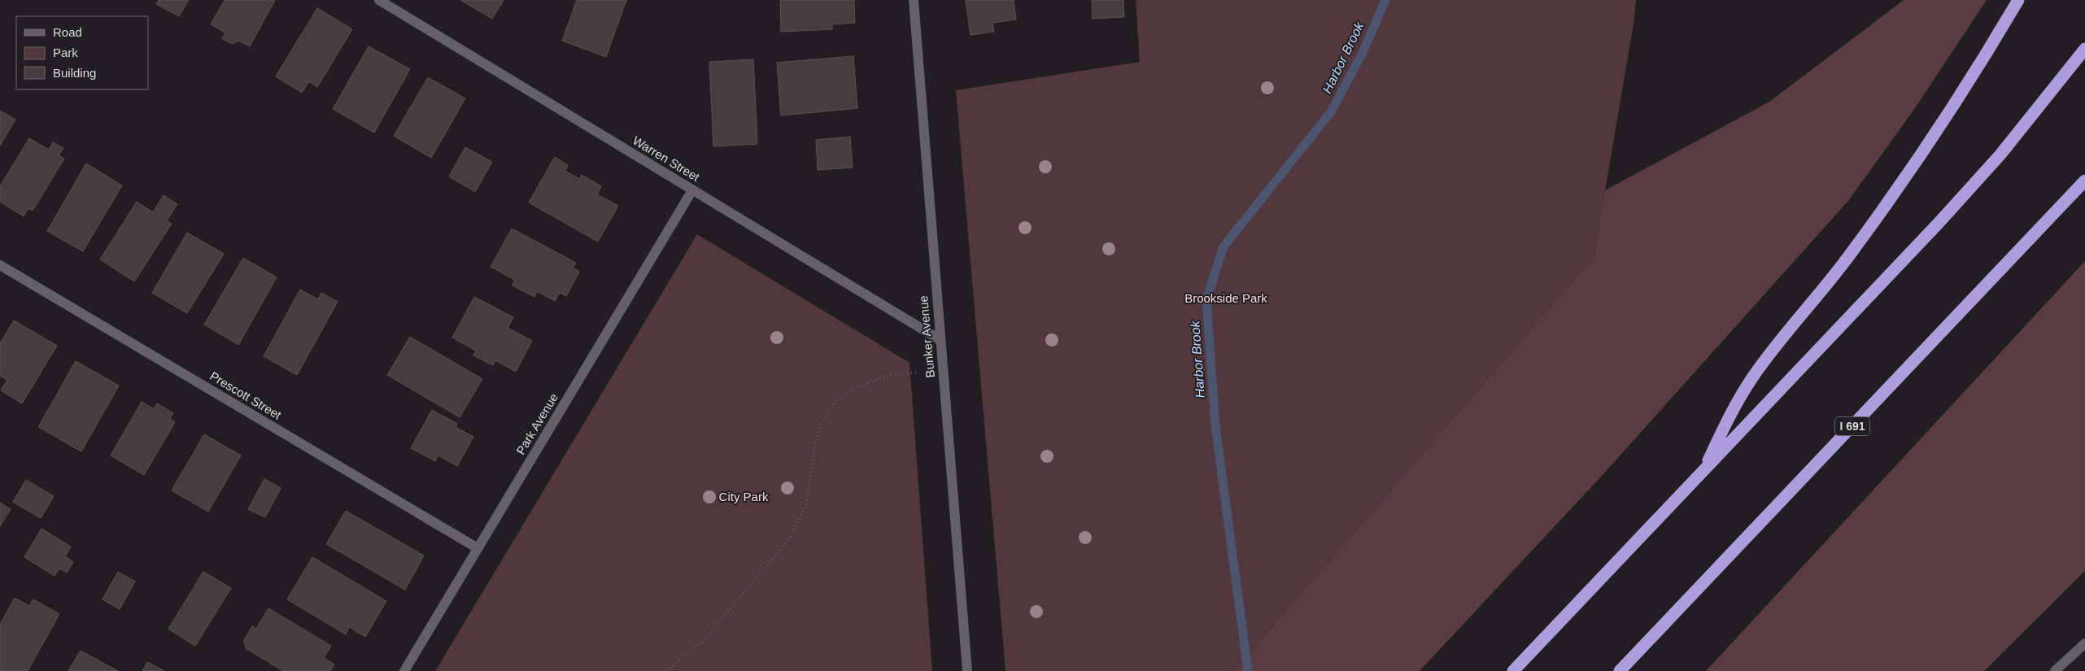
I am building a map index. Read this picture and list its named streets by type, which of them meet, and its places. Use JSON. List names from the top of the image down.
{
  "streets": {
    "highway": ["I 691"],
    "street": [
      "Warren Street",
      "Bunker Avenue",
      "Prescott Street",
      "Park Avenue"
    ]
  },
  "crossings": [
    ["Warren Street", "Bunker Avenue"],
    ["Warren Street", "Park Avenue"],
    ["Prescott Street", "Park Avenue"]
  ],
  "water": ["Harbor Brook"],
  "parks": ["Brookside Park", "City Park"],
  "legend": ["Road", "Park", "Building"]
}
